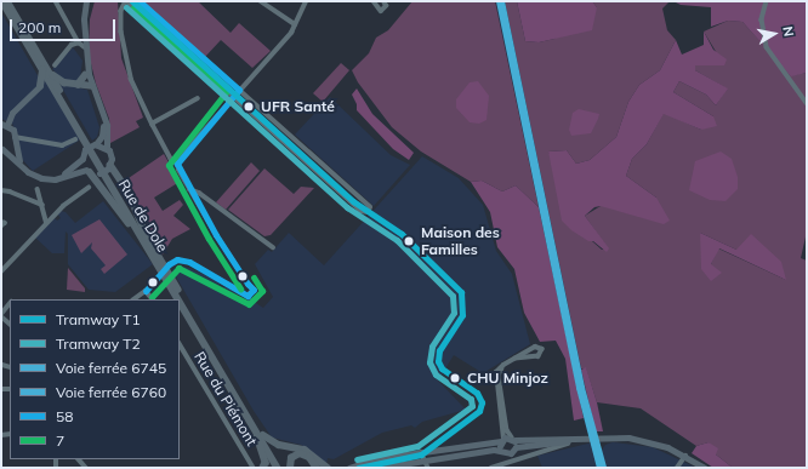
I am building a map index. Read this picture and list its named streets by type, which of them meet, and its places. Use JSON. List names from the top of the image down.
{
  "streets": {
    "main road": ["Rue de Dole"],
    "street": ["Rue du Piémont"]
  },
  "places": ["UFR Santé", "Maison des Familles", "CHU Minjoz"],
  "lines": [
    "tram line T1",
    "rail line 6745",
    "rail line 6760",
    "transit line 58",
    "tram line T2",
    "transit line 7"
  ],
  "legend": [
    "Tramway T1",
    "Tramway T2",
    "Voie ferrée 6745",
    "Voie ferrée 6760",
    "58",
    "7"
  ],
  "scale_bar": "200 m",
  "north": "right"
}
